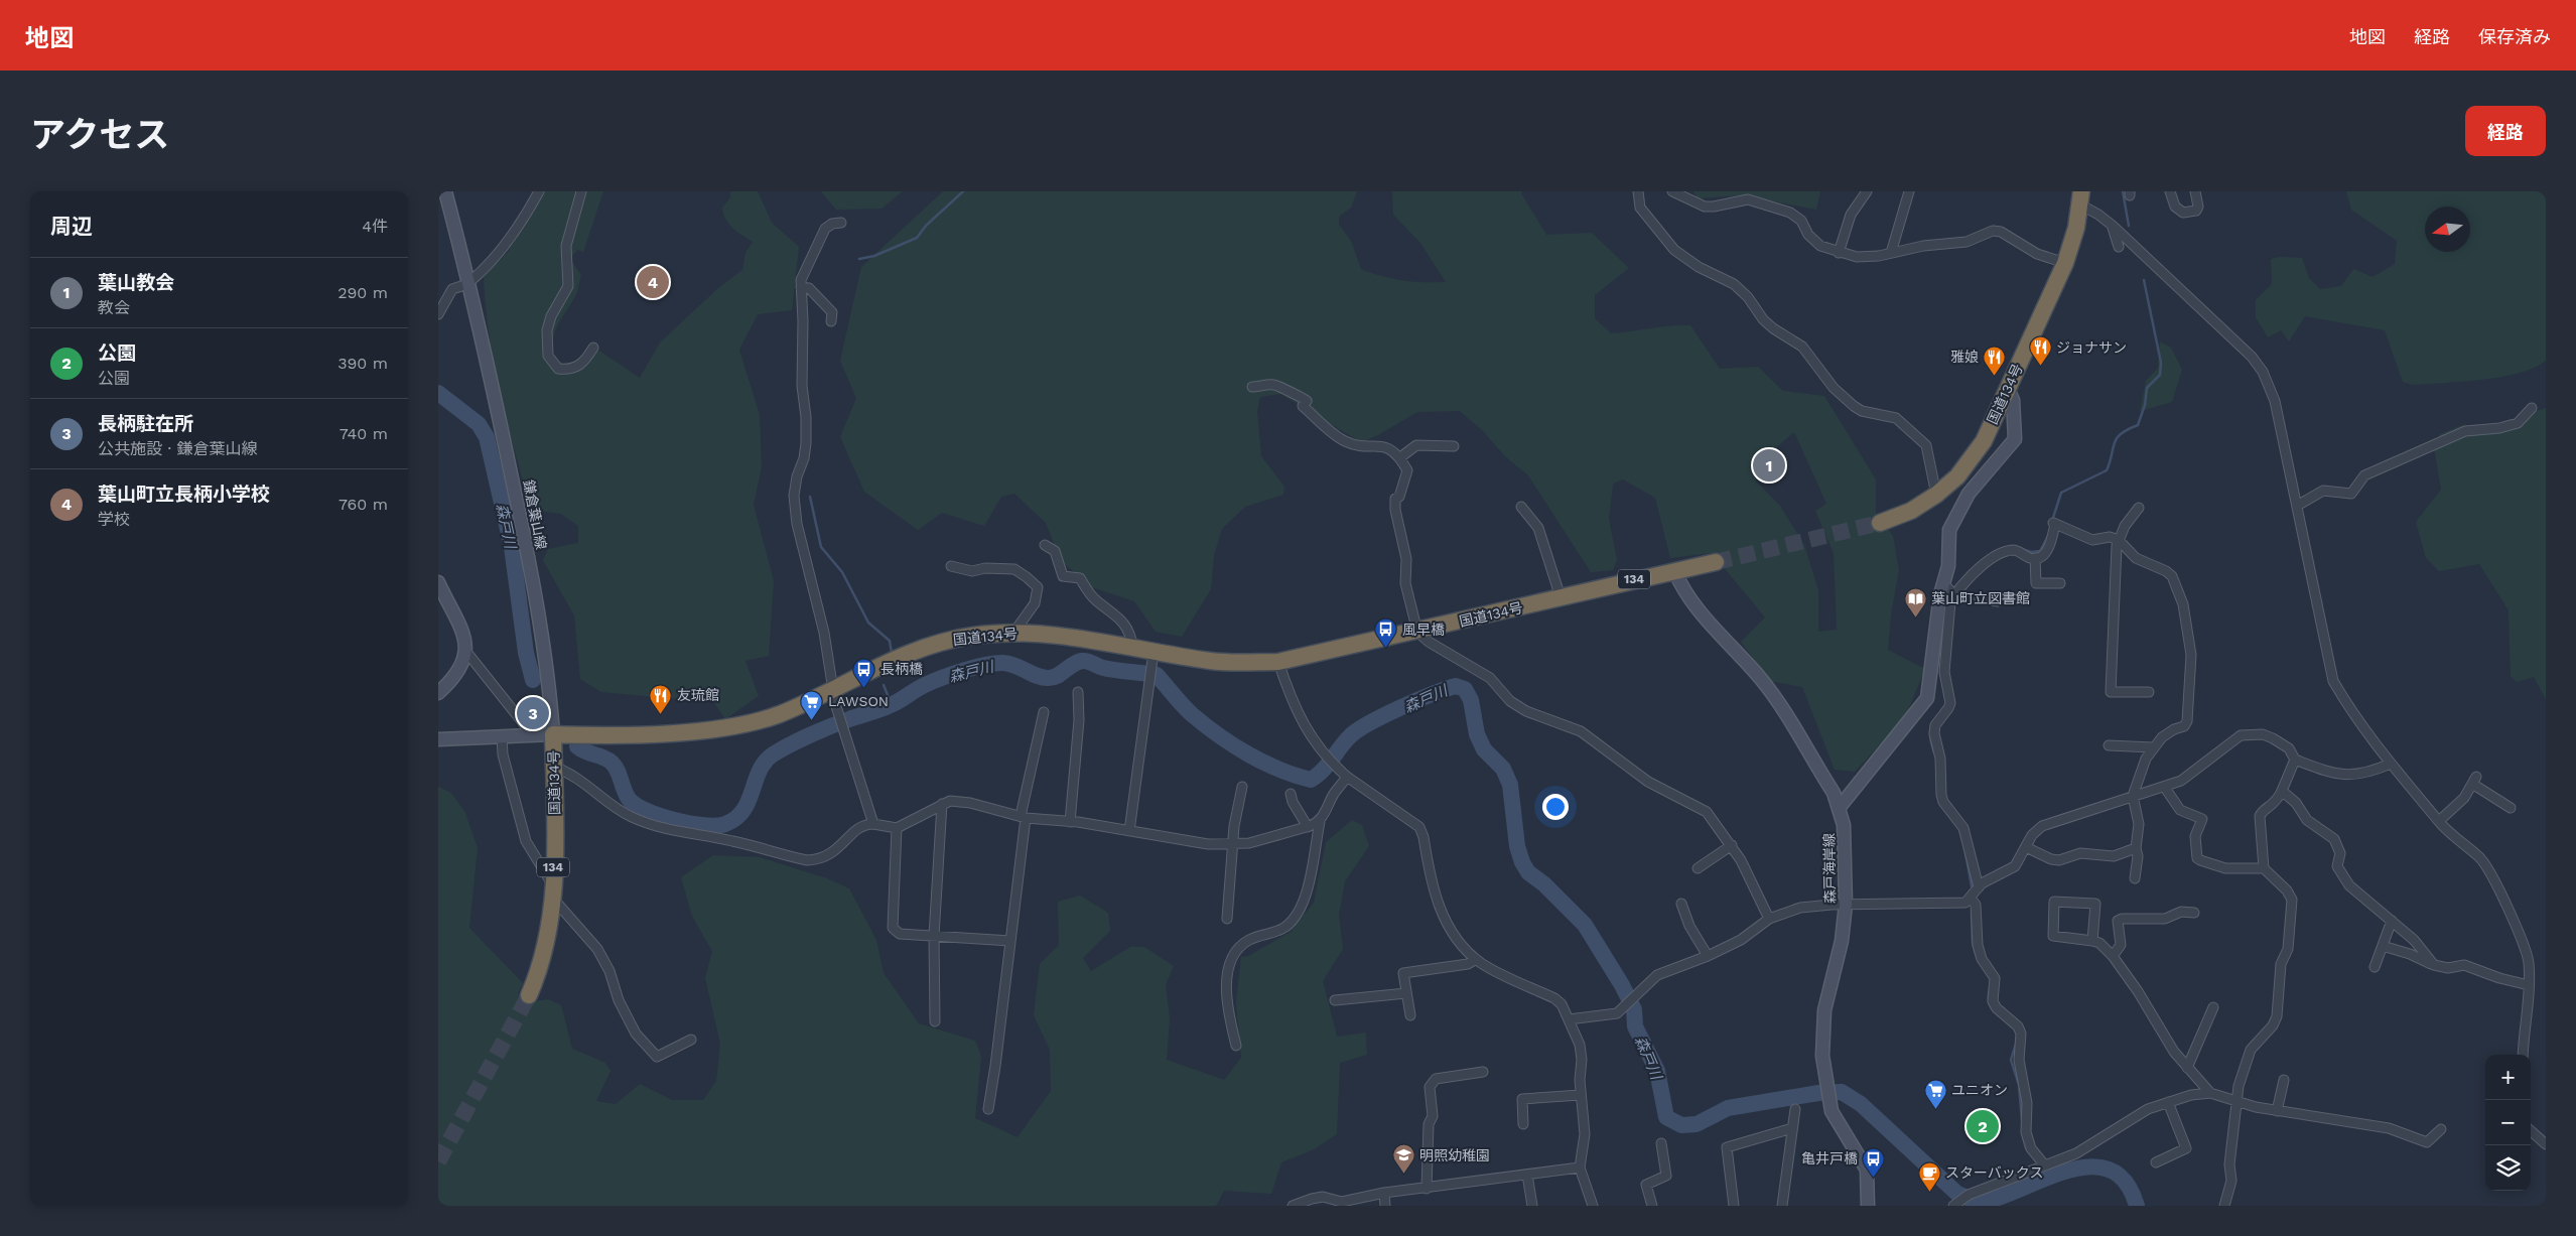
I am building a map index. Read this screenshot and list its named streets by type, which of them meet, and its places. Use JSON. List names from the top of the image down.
{
  "streets": {
    "highway": ["国道134号", "134"],
    "main road": ["鎌倉葉山線", "森戸海岸線"]
  },
  "crossings": [
    ["国道134号", "鎌倉葉山線"],
    ["国道134号", "森戸海岸線"]
  ],
  "water": ["森戸川"],
  "places": {
    "restaurant": ["ジョナサン", "雅娘", "友琉館"],
    "library": ["葉山町立図書館"],
    "bus stop": ["風早橋", "長柄橋", "亀井戸橋"],
    "supermarket": ["LAWSON", "ユニオン"],
    "school or university": ["明照幼稚園"],
    "cafe": ["スターバックス"]
  },
  "north": "left",
  "page": {
    "header": "地図",
    "nav": ["地図", "経路", "保存済み"],
    "title": "アクセス",
    "buttons": "経路",
    "heading": ["周辺", "4件"],
    "list": [
      {
        "mark": "1",
        "name": "葉山教会",
        "note": "教会",
        "value": "290 m"
      },
      {
        "mark": "2",
        "name": "公園",
        "note": "公園",
        "value": "390 m"
      },
      {
        "mark": "3",
        "name": "長柄駐在所",
        "note": "公共施設 · 鎌倉葉山線",
        "value": "740 m"
      },
      {
        "mark": "4",
        "name": "葉山町立長柄小学校",
        "note": "学校",
        "value": "760 m"
      }
    ],
    "pins": [
      "4",
      "1",
      "3",
      "2"
    ],
    "map_buttons": ["+", "−"]
  }
}
